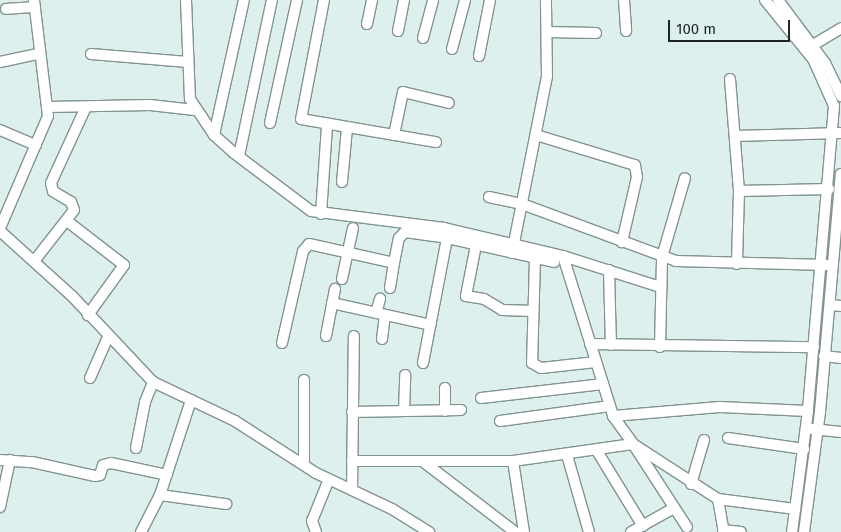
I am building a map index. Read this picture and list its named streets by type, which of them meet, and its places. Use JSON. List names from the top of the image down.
{
  "scale_bar": "100 m"
}
